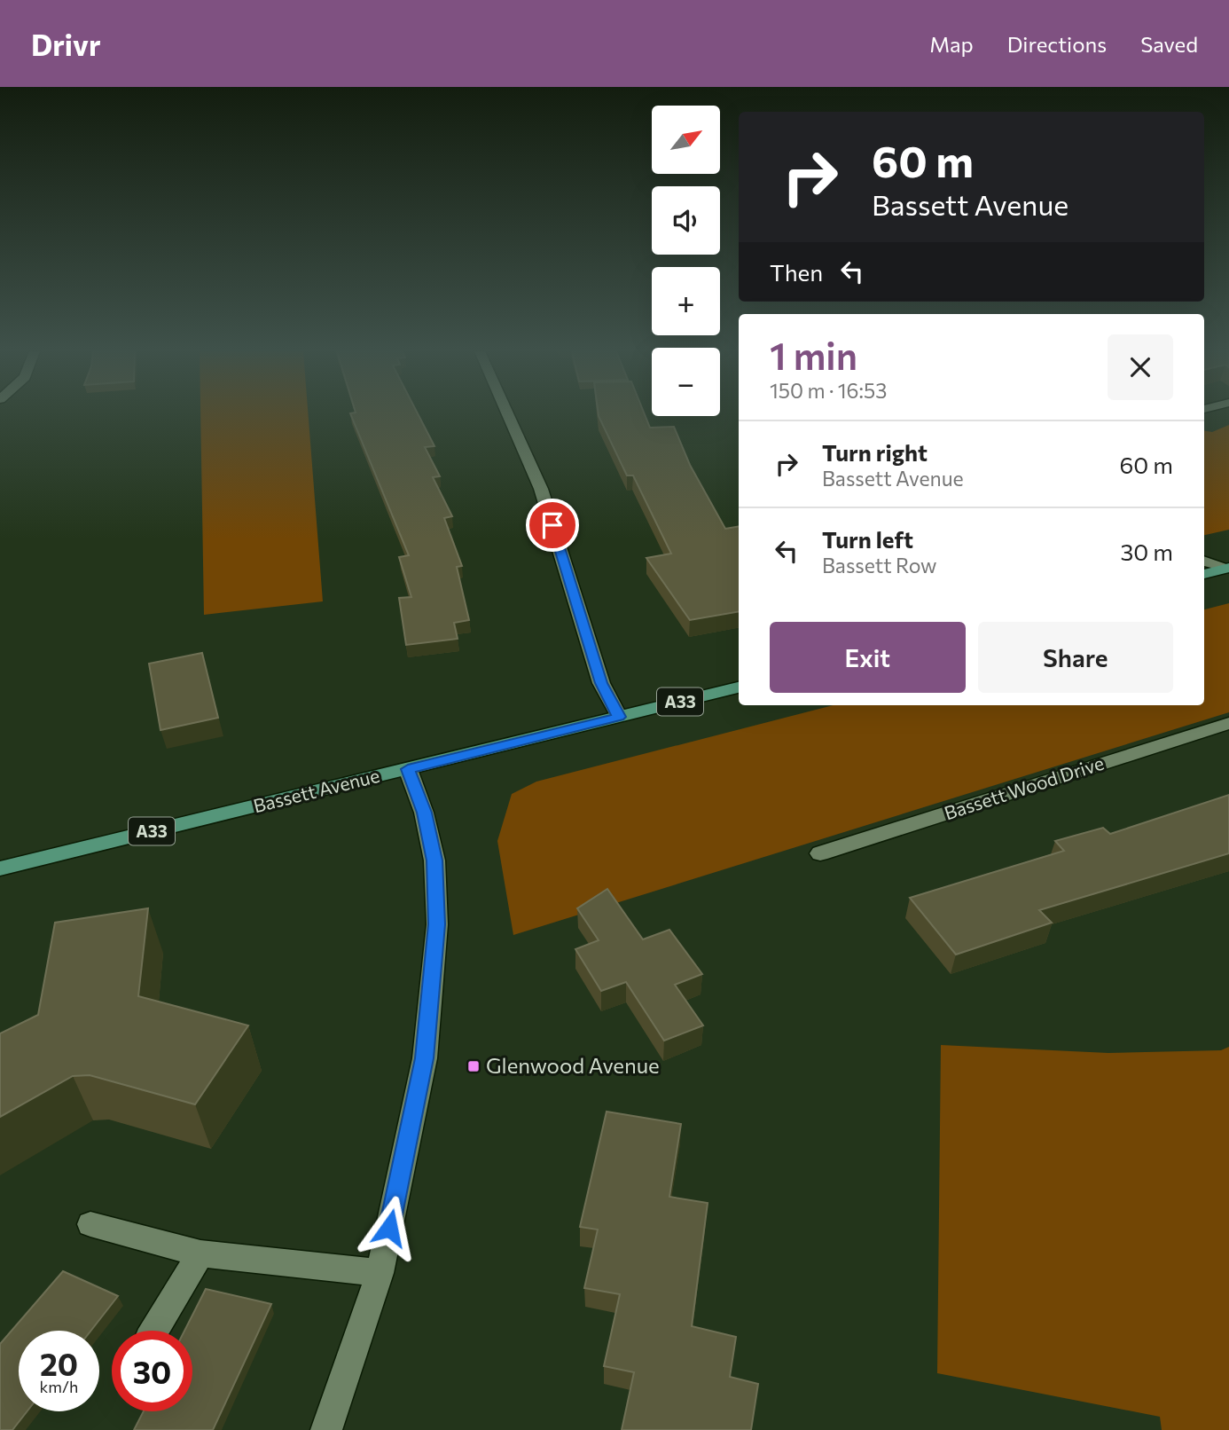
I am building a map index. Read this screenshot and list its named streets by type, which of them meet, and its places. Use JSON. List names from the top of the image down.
{
  "streets": {
    "main road": ["A33", "Bassett Avenue"],
    "street": ["Bassett Wood Drive"]
  },
  "places": {
    "transit": ["Glenwood Avenue"]
  },
  "north": "top right",
  "page": {
    "header": "Drivr",
    "nav": ["Map", "Directions", "Saved"],
    "map_buttons": ["+", "−"],
    "turn": ["60 m", "Bassett Avenue"],
    "then": "Then",
    "heading": ["1 min", "150 m · 16:53"],
    "list": [
      {
        "name": "Turn right",
        "note": "Bassett Avenue",
        "value": "60 m"
      },
      {
        "name": "Turn left",
        "note": "Bassett Row",
        "value": "30 m"
      }
    ],
    "buttons": ["Exit", "Share"],
    "speed": "20 km/h",
    "limit": "30"
  }
}
